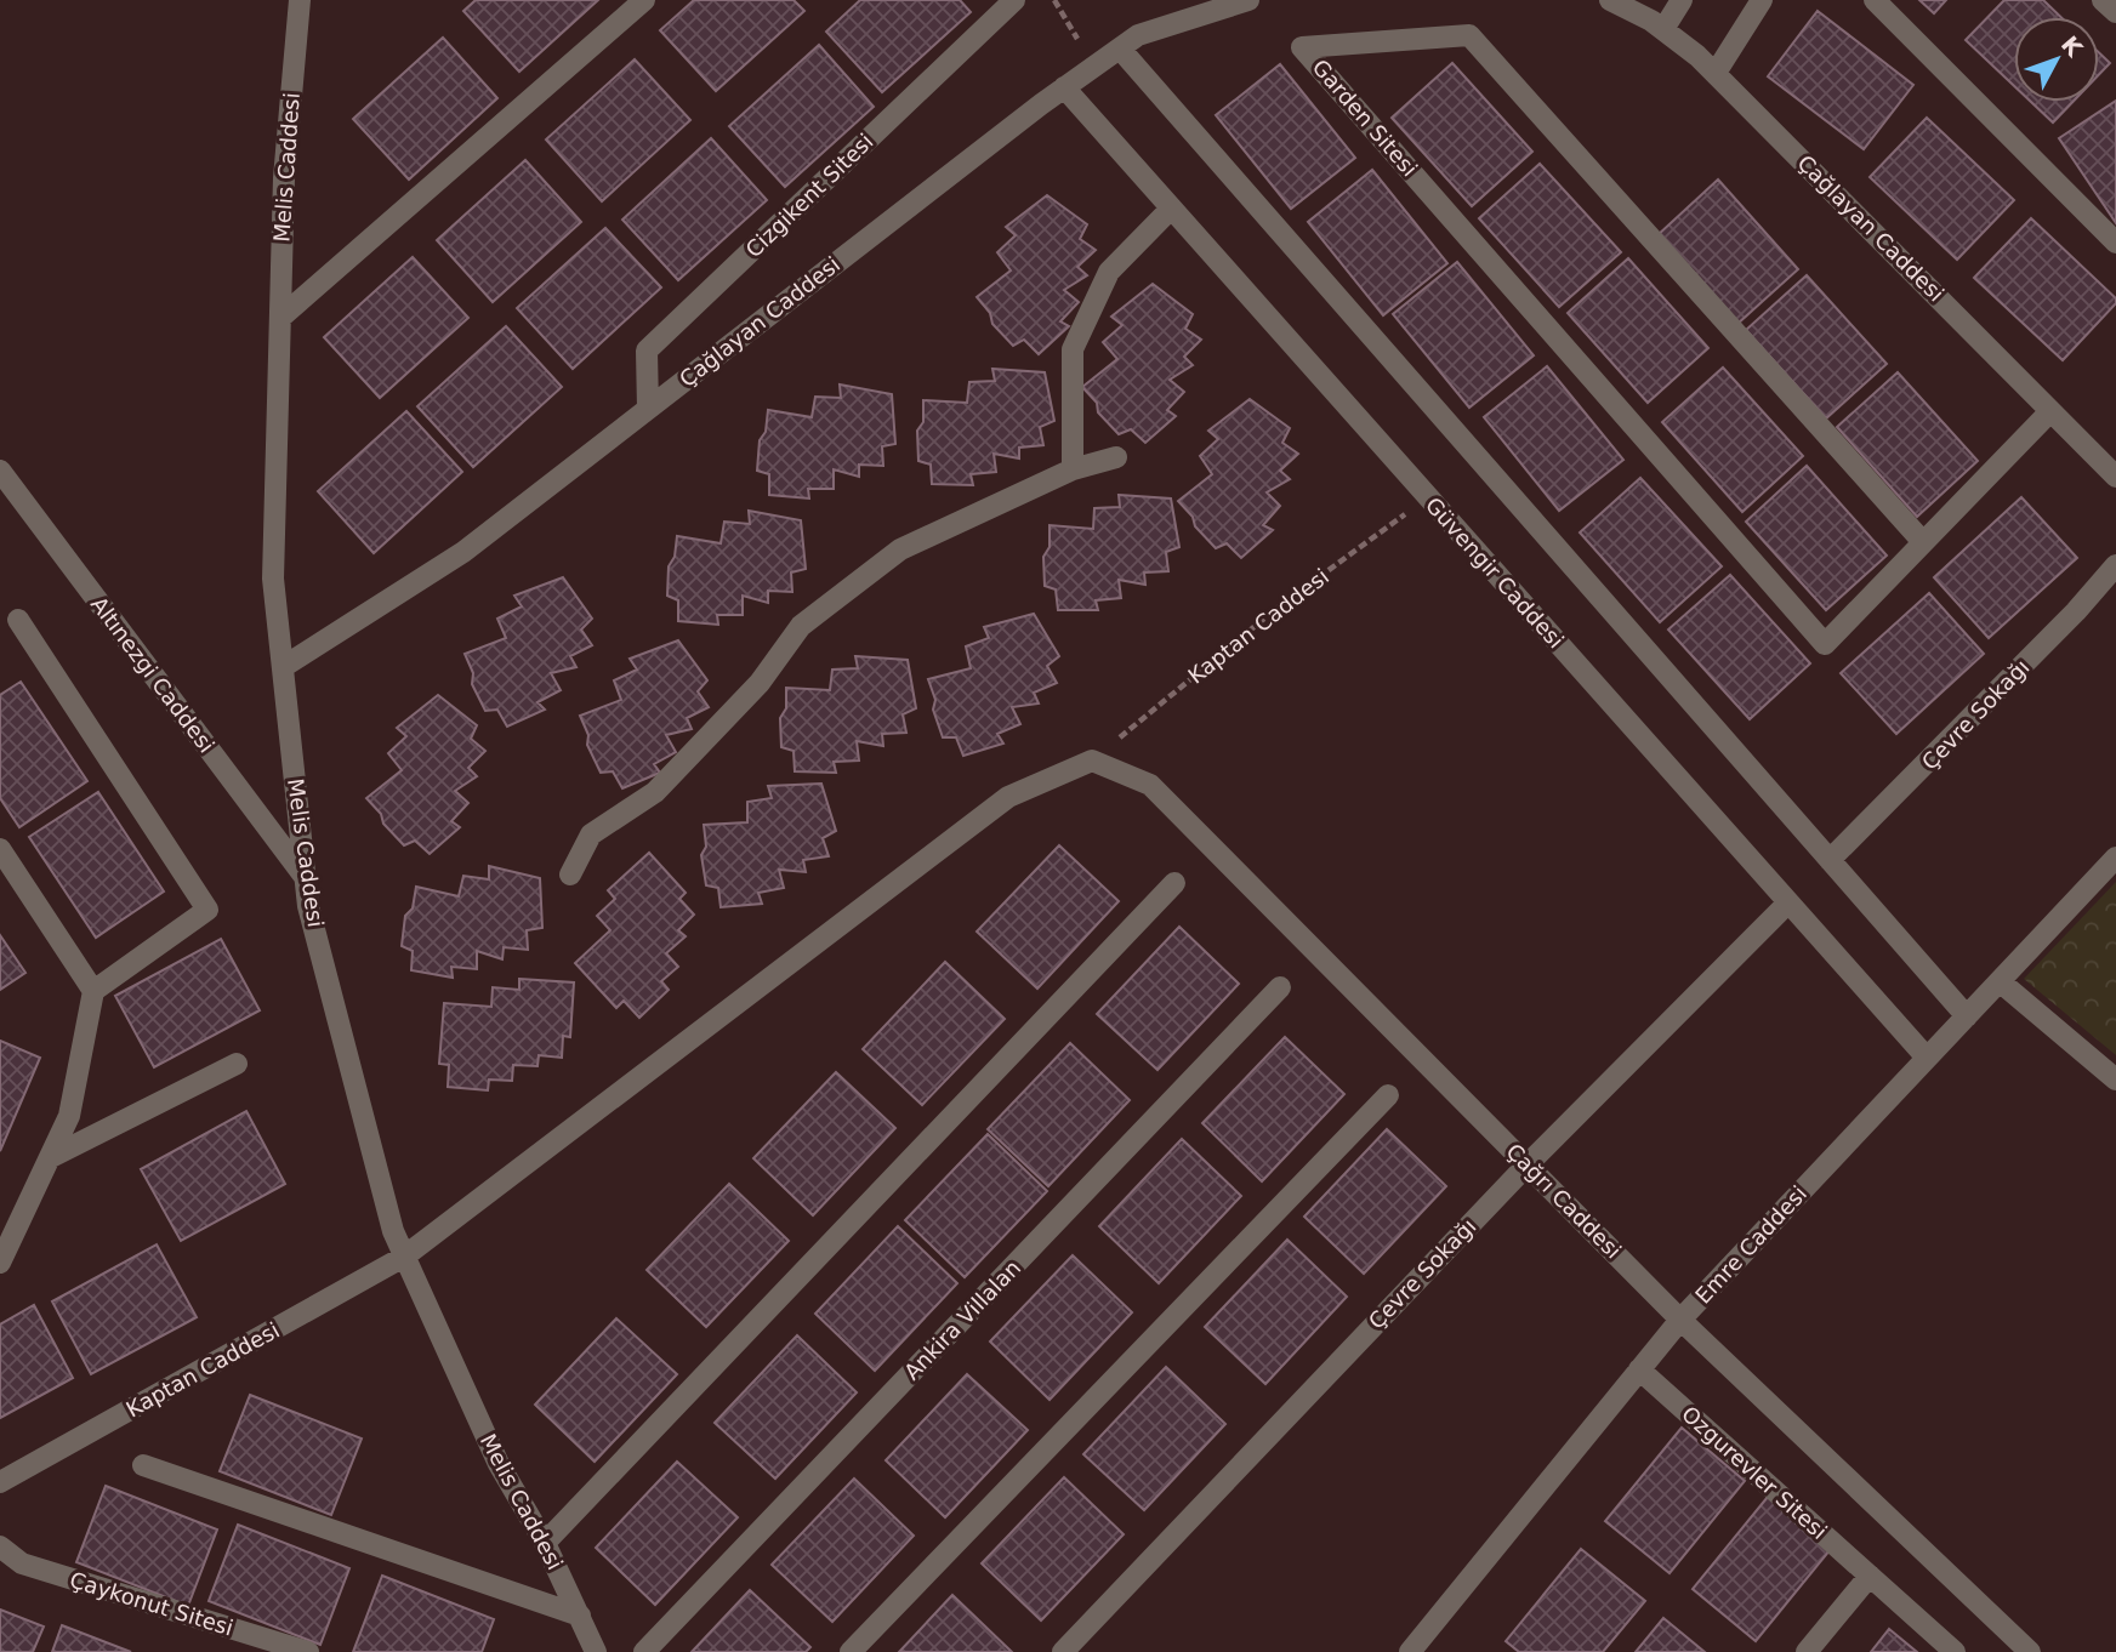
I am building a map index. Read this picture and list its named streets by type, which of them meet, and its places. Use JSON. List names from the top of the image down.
{
  "streets": {
    "street": [
      "Garden Sitesi",
      "Melis Caddesi",
      "Cizgikent Sitesi",
      "Çağlayan Caddesi",
      "Güvengir Caddesi",
      "Kaptan Caddesi",
      "Altınezgi Caddesi",
      "Çevre Sokağı",
      "Çağrı Caddesi",
      "Emre Caddesi",
      "Ankira Villalan",
      "Ozgurevler Sitesi",
      "Çaykonut Sitesi"
    ]
  },
  "crossings": [
    ["Garden Sitesi", "Çağlayan Caddesi"],
    ["Melis Caddesi", "Çağlayan Caddesi"],
    ["Melis Caddesi", "Kaptan Caddesi"],
    ["Melis Caddesi", "Altınezgi Caddesi"],
    ["Cizgikent Sitesi", "Çağlayan Caddesi"],
    ["Çağlayan Caddesi", "Güvengir Caddesi"],
    ["Güvengir Caddesi", "Kaptan Caddesi"],
    ["Güvengir Caddesi", "Çevre Sokağı"],
    ["Güvengir Caddesi", "Emre Caddesi"],
    ["Kaptan Caddesi", "Çağrı Caddesi"],
    ["Çevre Sokağı", "Çağrı Caddesi"],
    ["Çağrı Caddesi", "Emre Caddesi"],
    ["Emre Caddesi", "Ozgurevler Sitesi"]
  ],
  "north": "top right"
}
